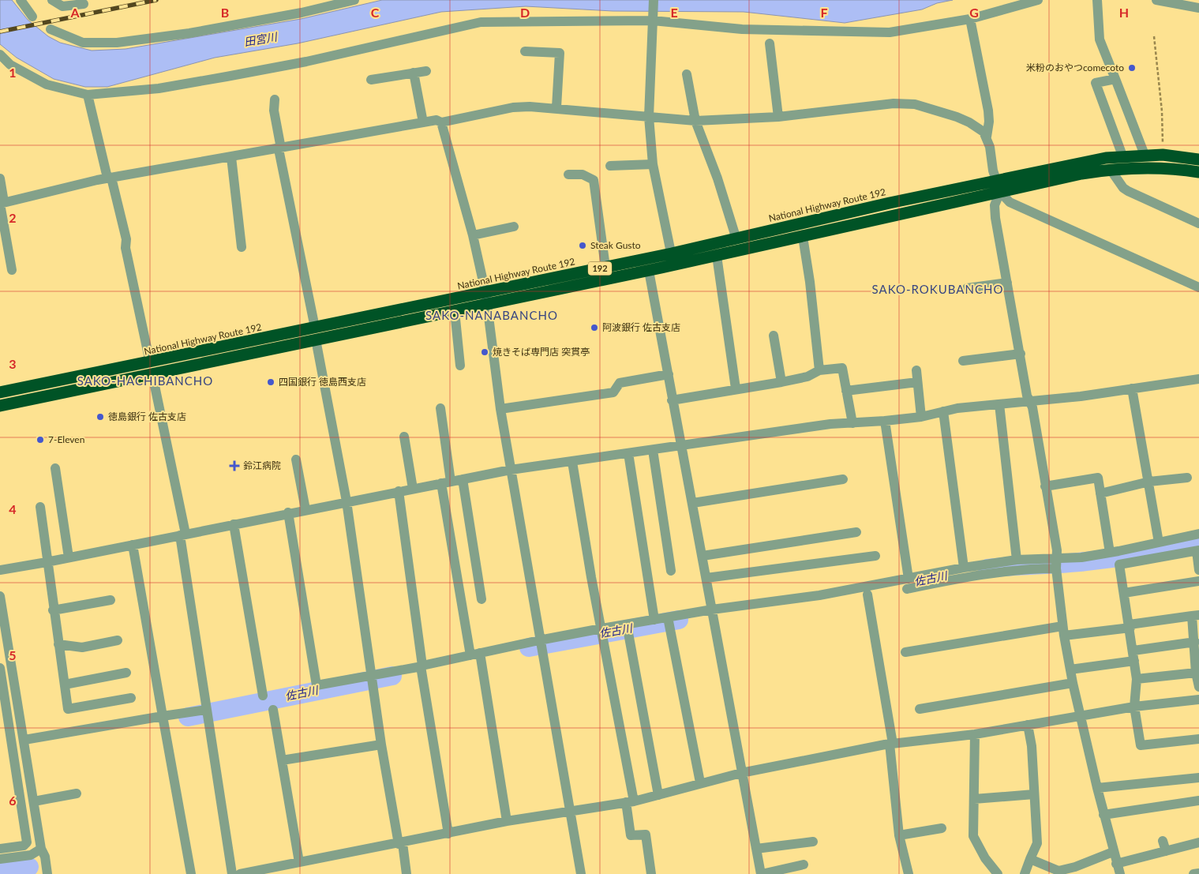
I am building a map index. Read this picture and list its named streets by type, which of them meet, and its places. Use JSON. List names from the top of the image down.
{
  "streets": {
    "highway": ["National Highway Route 192", "192"]
  },
  "districts": ["SAKO-ROKUBANCHO", "SAKO-NANABANCHO", "SAKO-HACHIBANCHO"],
  "water": ["田宮川", "佐古川"],
  "places": {
    "other": [
      "米粉のおやつcomecoto",
      "Steak Gusto",
      "阿波銀行 佐古支店",
      "焼きそば専門店 突貫亭",
      "四国銀行 徳島西支店",
      "徳島銀行 佐古支店",
      "7-Eleven"
    ],
    "health": ["鈴江病院"]
  },
  "grid": {
    "columns": [
      "A",
      "B",
      "C",
      "D",
      "E",
      "F",
      "G",
      "H"
    ],
    "rows": [
      "1",
      "2",
      "3",
      "4",
      "5",
      "6"
    ]
  }
}
